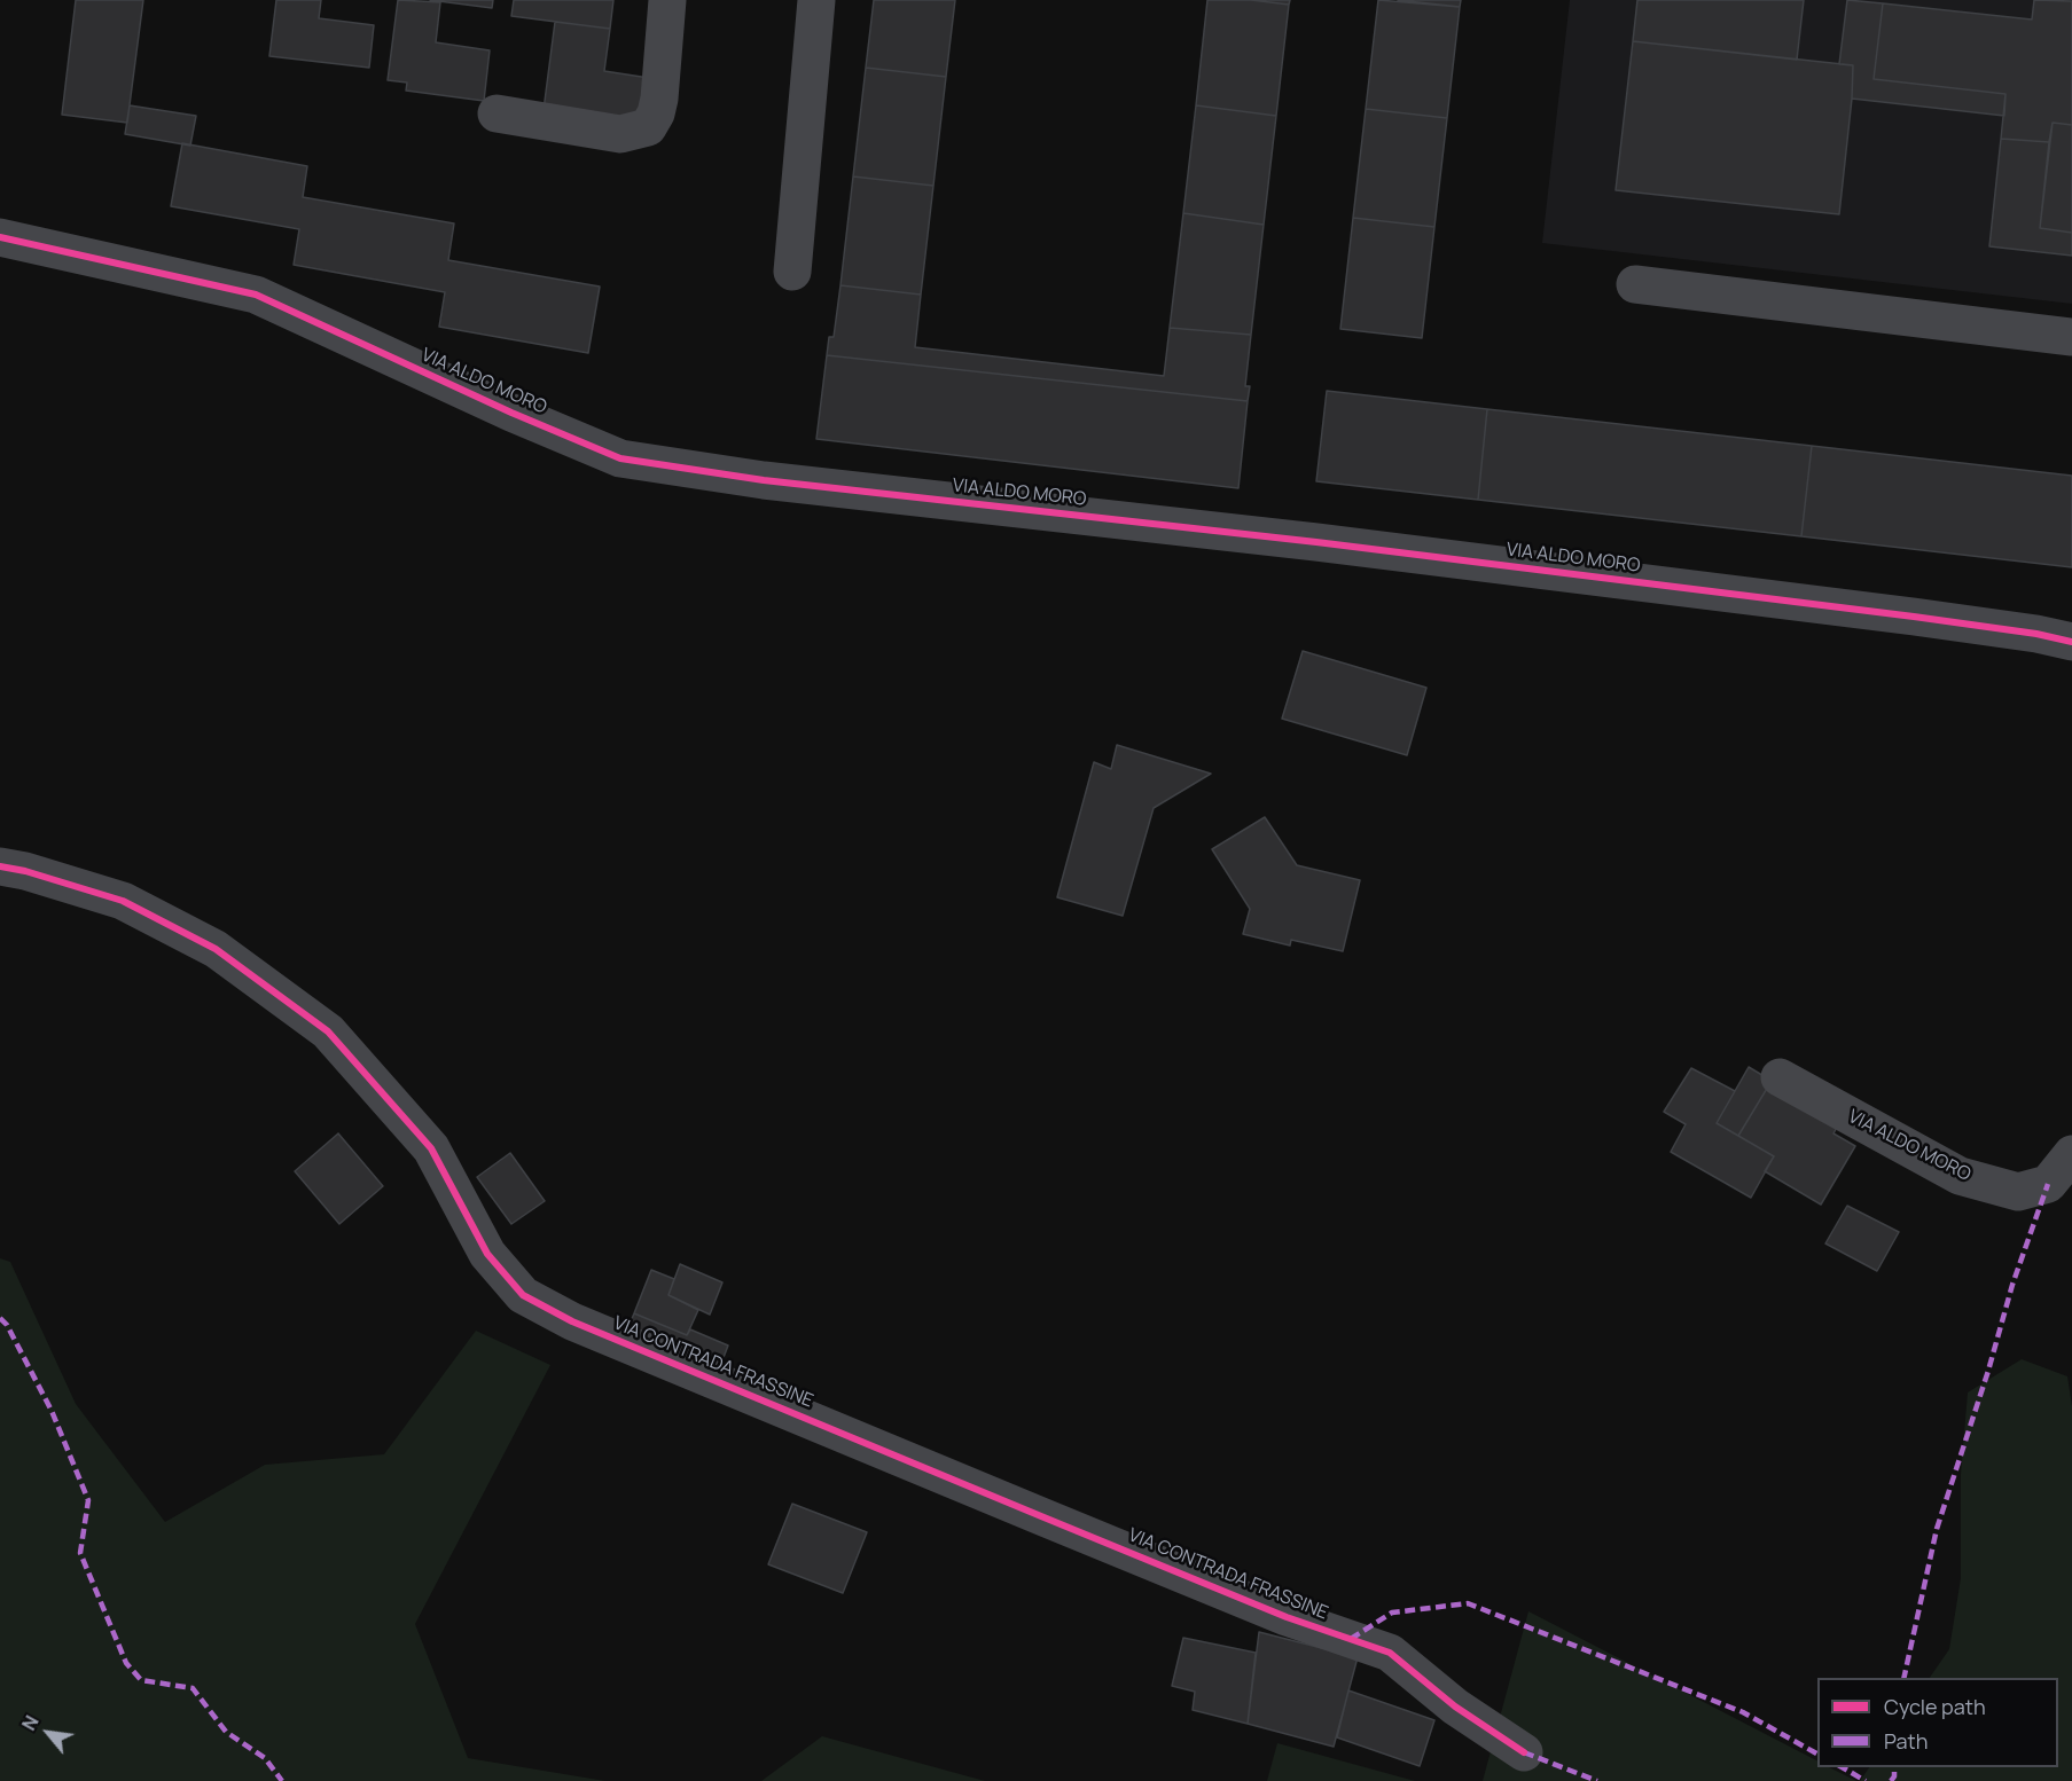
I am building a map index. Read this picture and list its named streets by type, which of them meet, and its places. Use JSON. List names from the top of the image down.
{
  "streets": {
    "street": ["VIA ALDO MORO", "VIA CONTRADA FRASSINE"]
  },
  "legend": ["Cycle path", "Path"],
  "north": "top left"
}
